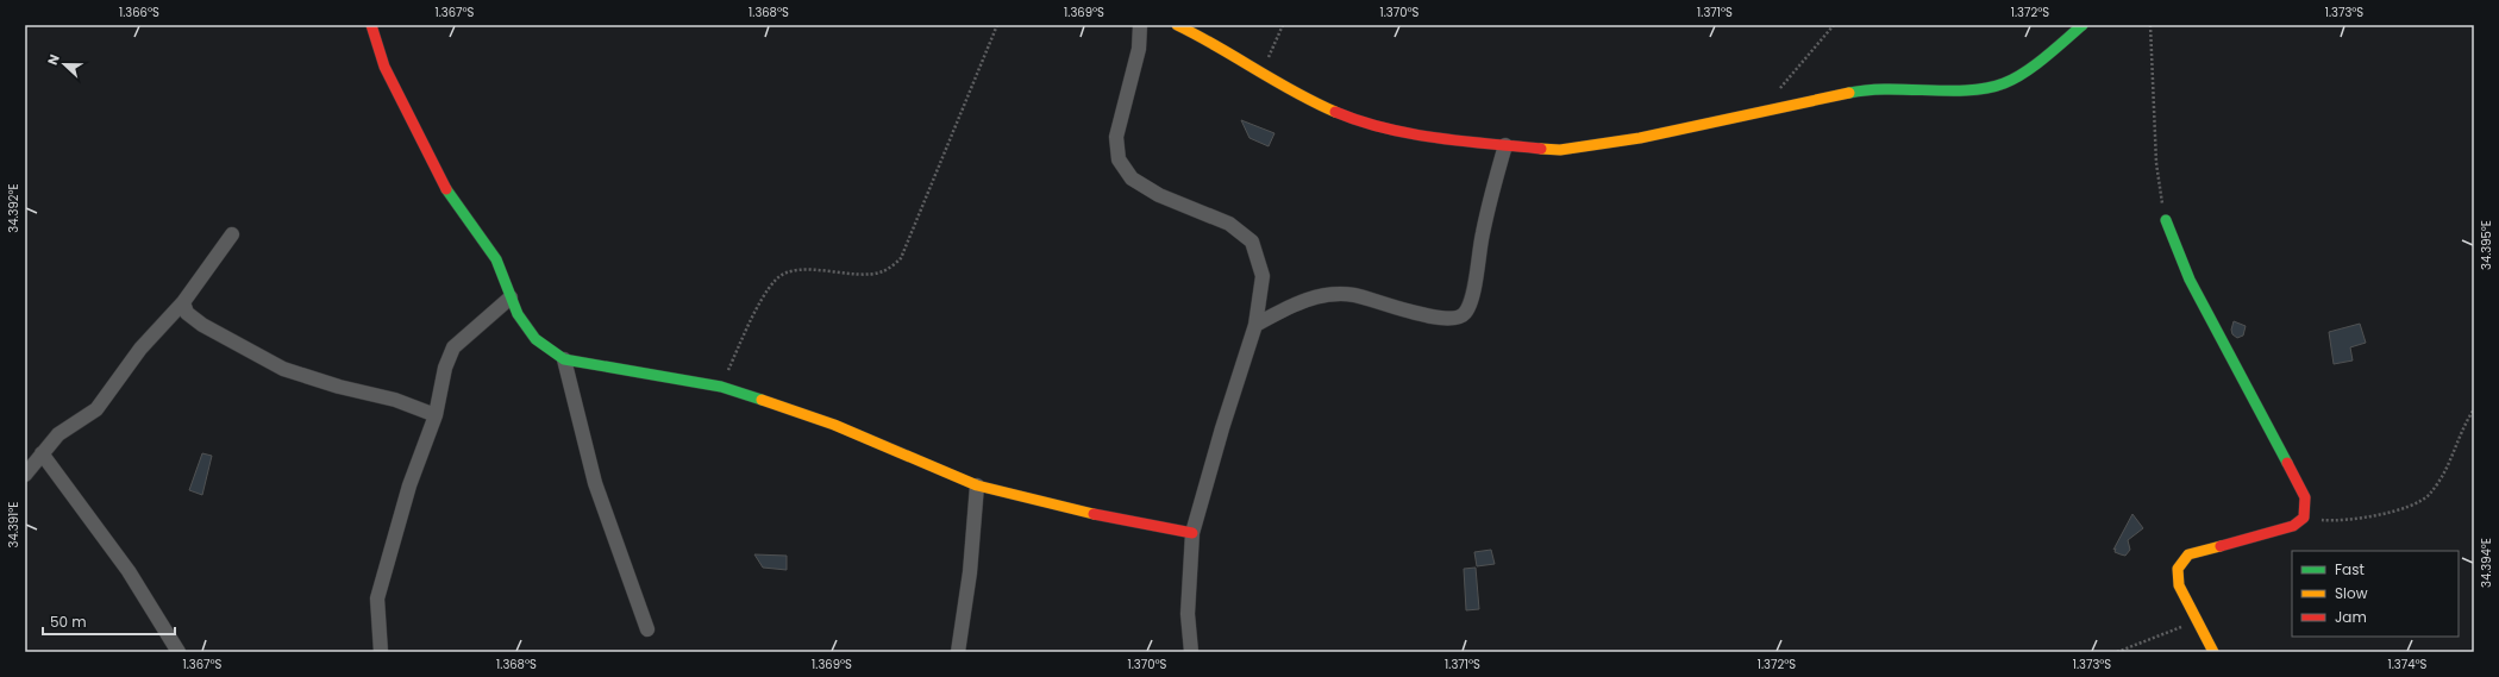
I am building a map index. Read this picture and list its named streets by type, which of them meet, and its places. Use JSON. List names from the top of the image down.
{
  "legend": ["Fast", "Slow", "Jam"],
  "scale_bar": "50 m",
  "north": "left",
  "coordinates": [
    "1.366°S",
    "1.367°S",
    "1.368°S",
    "1.369°S",
    "1.370°S",
    "1.371°S",
    "1.372°S",
    "1.373°S",
    "34.392°E",
    "34.395°E",
    "34.391°E",
    "34.394°E",
    "1.374°S"
  ]
}
